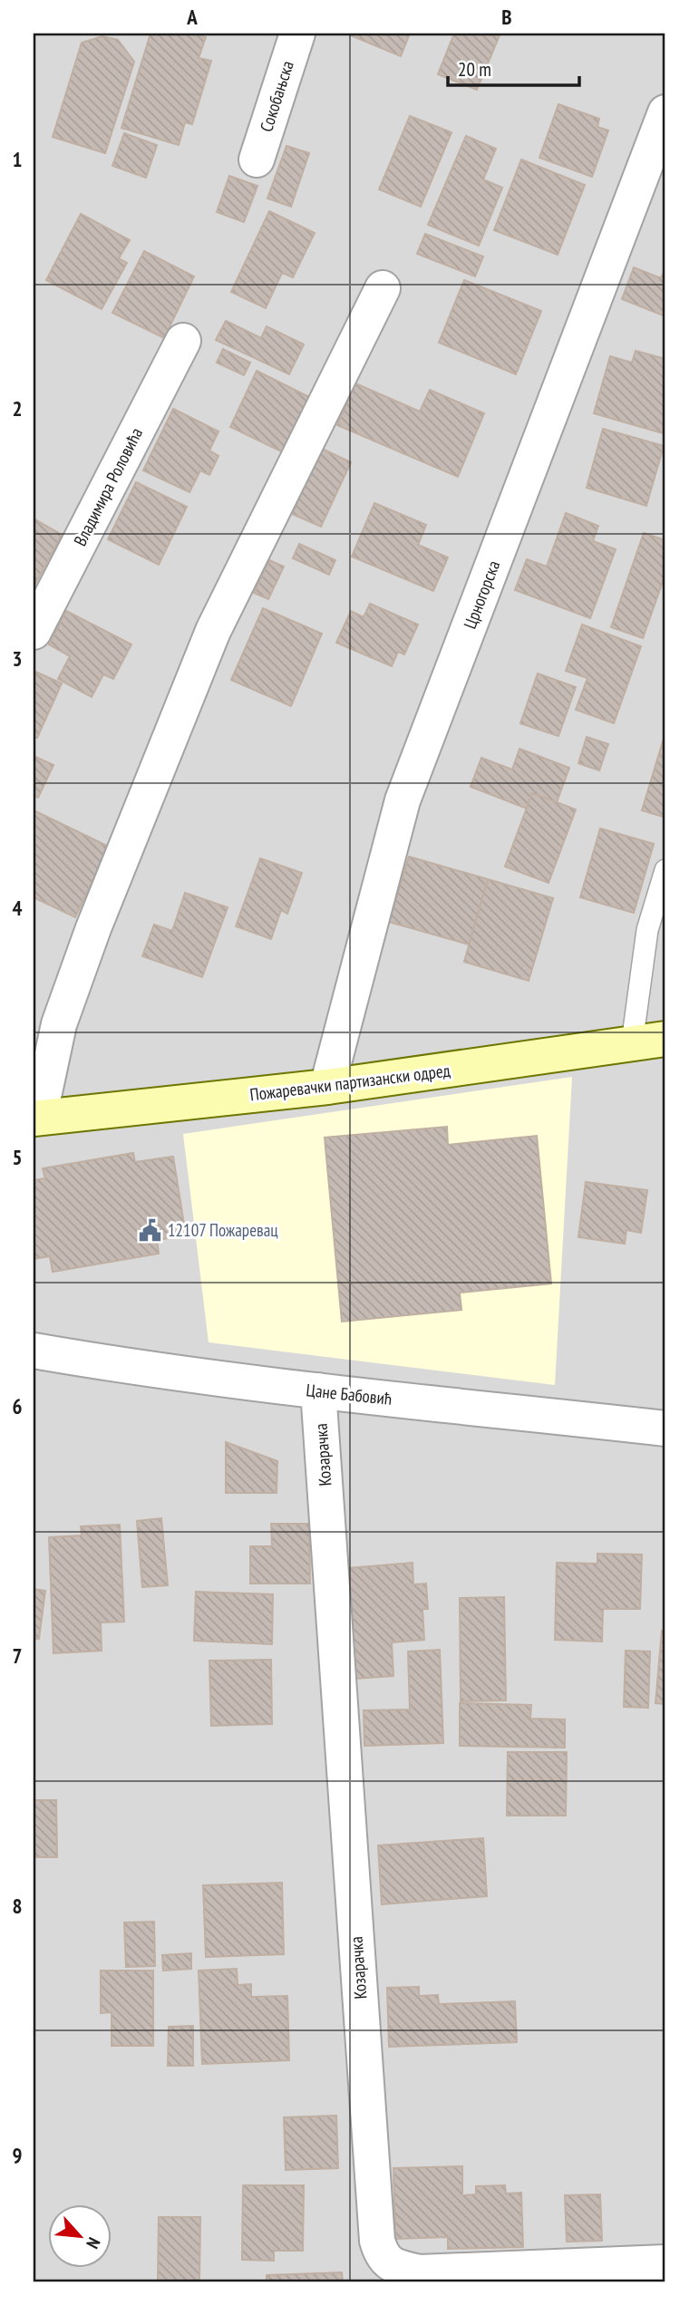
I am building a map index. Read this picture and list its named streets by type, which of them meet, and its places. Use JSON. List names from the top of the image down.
{
  "streets": {
    "street": [
      "Сокобањска",
      "Владимира Роловића",
      "Црногорска",
      "Пожаревачки партизански одред",
      "Цане Бабовић",
      "Козарачка"
    ]
  },
  "crossings": [
    ["Црногорска", "Пожаревачки партизански одред"],
    ["Цане Бабовић", "Козарачка"]
  ],
  "places": {
    "public building": ["12107 Пожаревац"]
  },
  "scale_bar": "20 m",
  "north": "bottom right",
  "grid": {
    "columns": ["A", "B"],
    "rows": [
      "1",
      "2",
      "3",
      "4",
      "5",
      "6",
      "7",
      "8",
      "9"
    ]
  }
}
